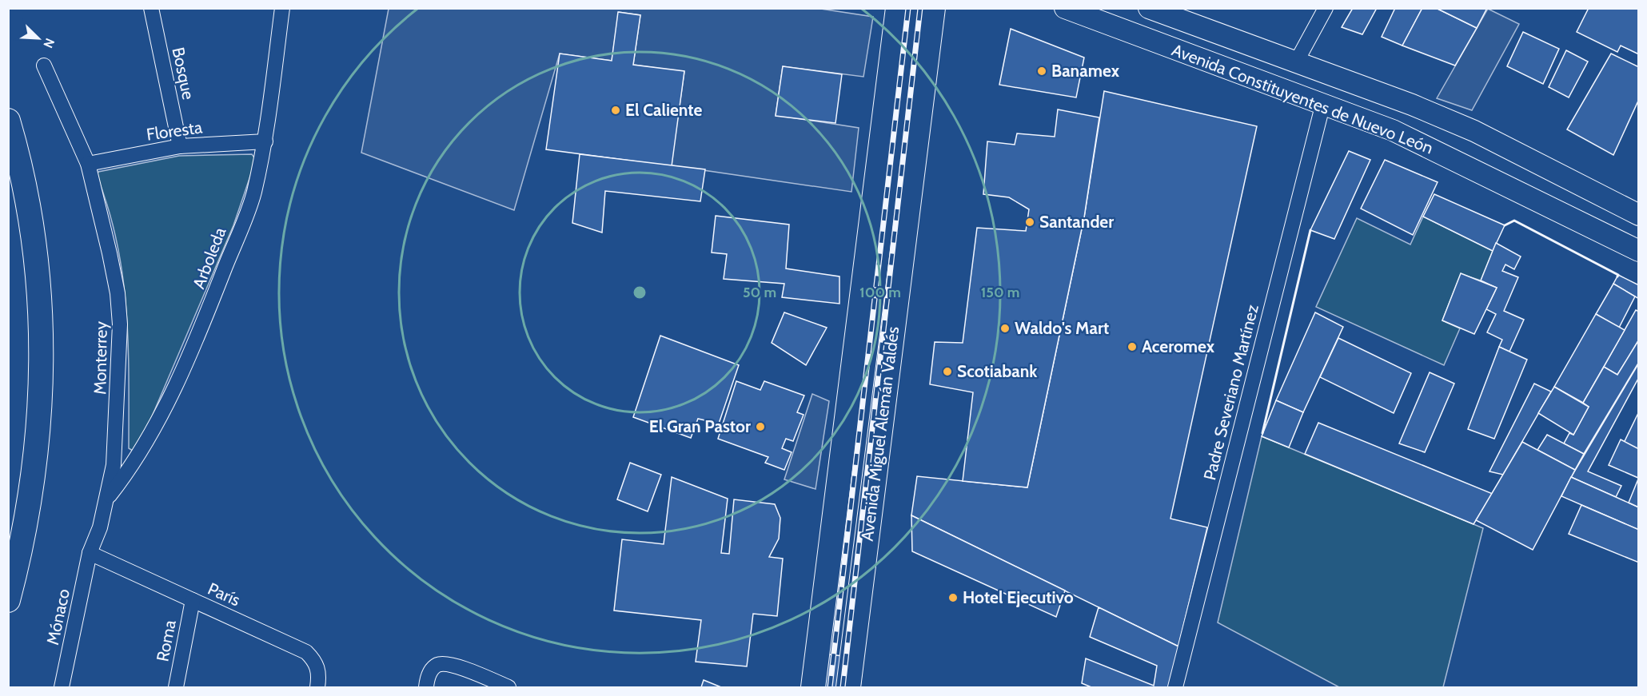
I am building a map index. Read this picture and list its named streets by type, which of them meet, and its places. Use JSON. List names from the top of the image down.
{
  "streets": {
    "highway": ["Avenida Miguel Alemán Valdés"],
    "main road": ["Avenida Constituyentes de Nuevo León"],
    "street": [
      "Bosque",
      "Floresta",
      "Arboleda",
      "Monterrey",
      "Padre Severiano Martínez",
      "París",
      "Mónaco",
      "Roma"
    ]
  },
  "crossings": [
    ["Bosque", "Floresta"],
    ["Avenida Constituyentes de Nuevo León", "Padre Severiano Martínez"],
    ["Floresta", "Arboleda"],
    ["Floresta", "Monterrey"],
    ["Arboleda", "Monterrey"],
    ["Monterrey", "París"],
    ["Monterrey", "Mónaco"],
    ["París", "Mónaco"],
    ["París", "Roma"]
  ],
  "places": [
    "Banamex",
    "El Caliente",
    "Santander",
    "Waldo's Mart",
    "Aceromex",
    "Scotiabank",
    "El Gran Pastor",
    "Hotel Ejecutivo"
  ],
  "north": "bottom right",
  "rings": ["50 m", "100 m", "150 m"]
}
